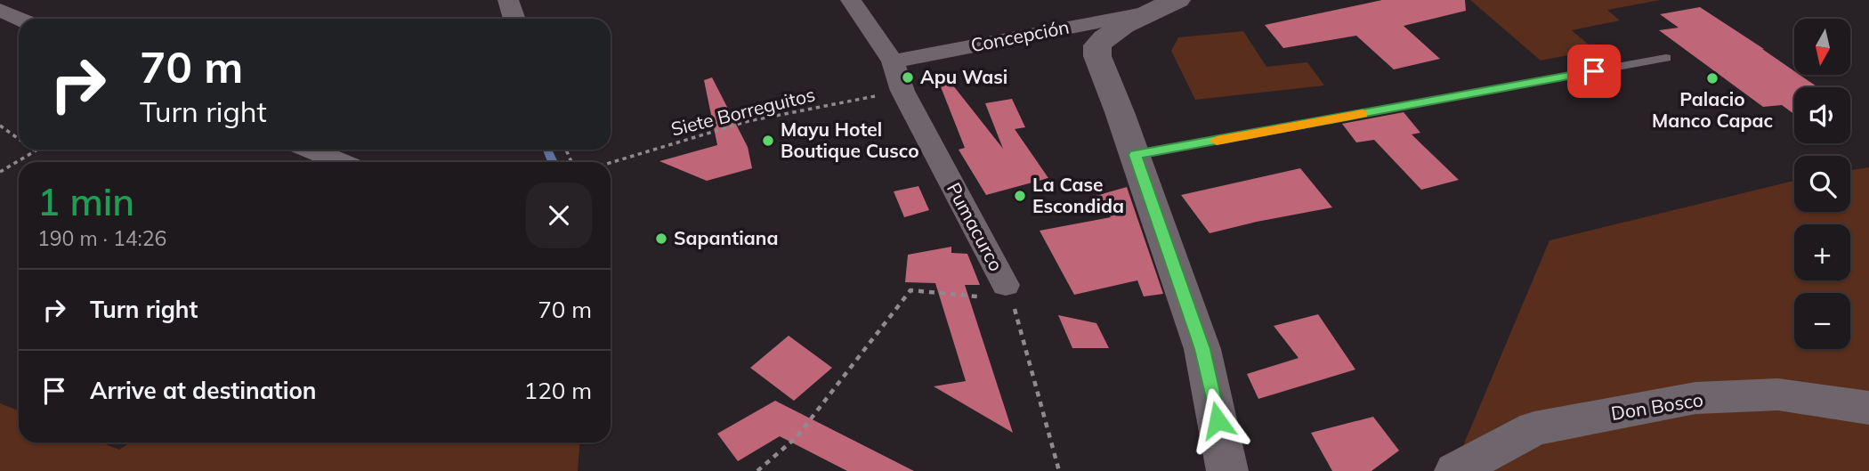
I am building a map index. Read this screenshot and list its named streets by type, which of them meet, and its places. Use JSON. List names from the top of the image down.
{
  "streets": {
    "street": ["Concepción", "Pumacurco", "Don Bosco"],
    "path": ["Siete Borreguitos"]
  },
  "crossings": [
    ["Concepción", "Pumacurco"],
    ["Siete Borreguitos", "Pumacurco"]
  ],
  "places": [
    "Apu Wasi",
    "Palacio Manco Capac",
    "Mayu Hotel Boutique Cusco",
    "La Case Escondida",
    "Sapantiana"
  ],
  "north": "bottom",
  "page": {
    "map_buttons": ["+", "−"],
    "turn": ["70 m", "Turn right"],
    "heading": ["1 min", "190 m · 14:26"],
    "list": [
      {
        "name": "Turn right",
        "value": "70 m"
      },
      {
        "name": "Arrive at destination",
        "value": "120 m"
      }
    ]
  }
}
